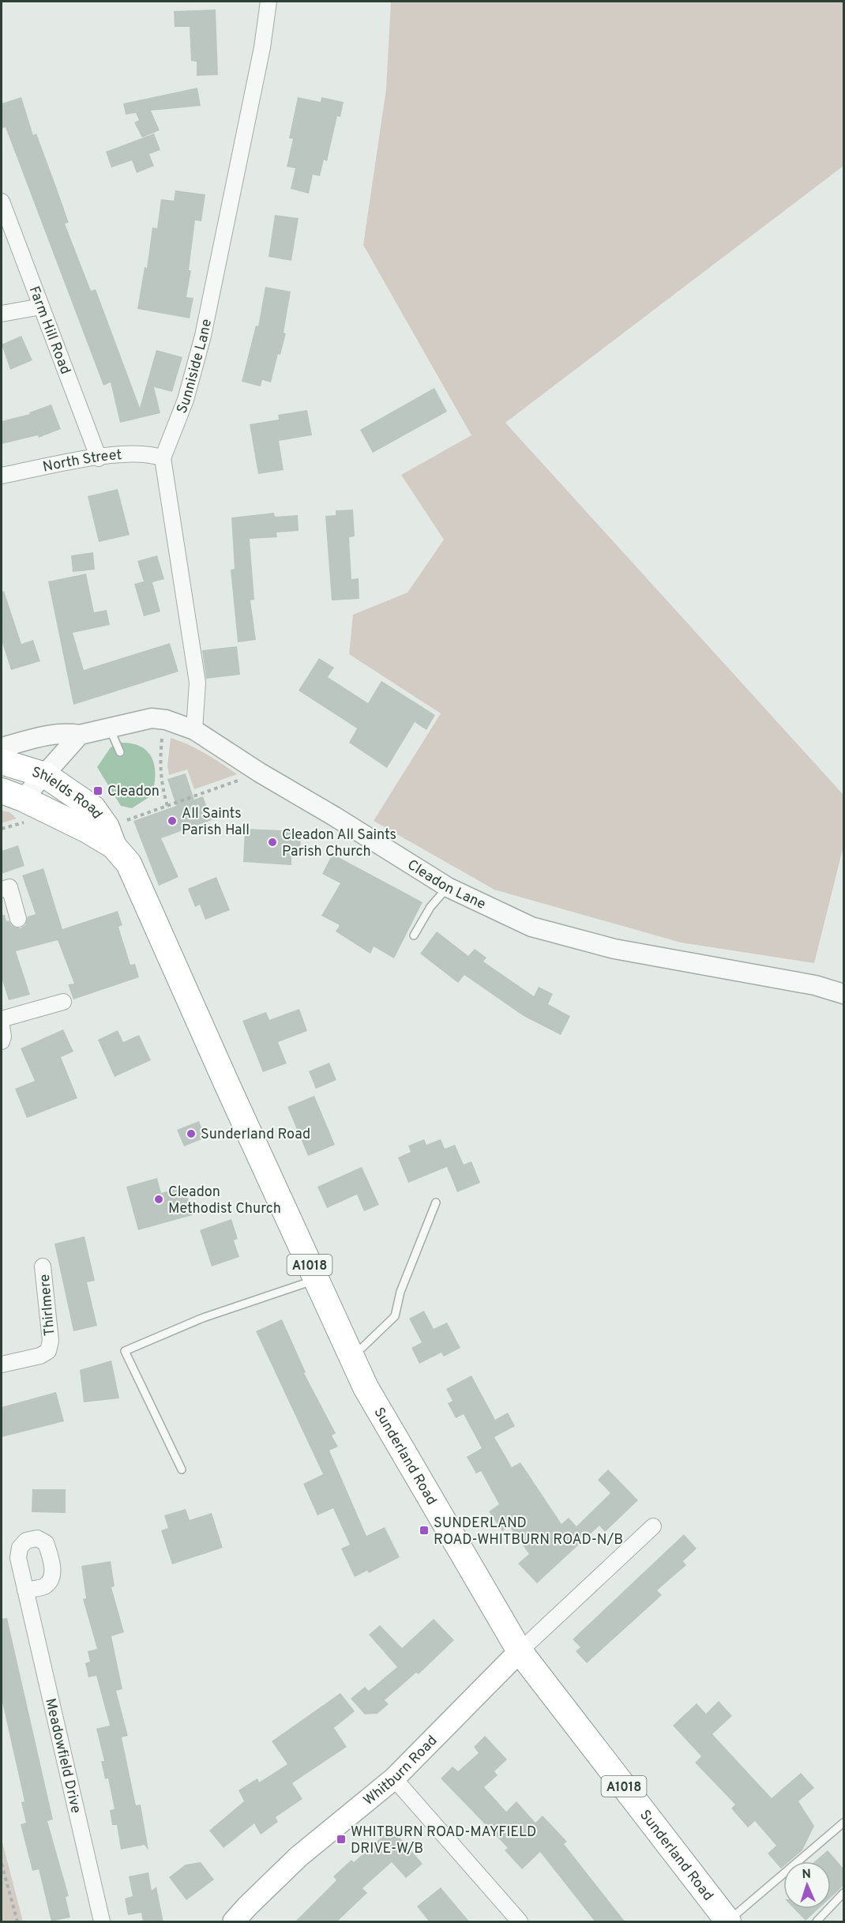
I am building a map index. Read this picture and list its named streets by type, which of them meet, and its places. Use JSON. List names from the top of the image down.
{
  "streets": {
    "highway": ["Shields Road", "A1018", "Sunderland Road"],
    "main road": ["Whitburn Road"],
    "street": [
      "Farm Hill Road",
      "Sunniside Lane",
      "North Street",
      "Cleadon Lane",
      "Thirlmere",
      "Meadowfield Drive"
    ]
  },
  "crossings": [
    ["Farm Hill Road", "North Street"],
    ["Sunniside Lane", "North Street"],
    ["Shields Road", "Sunderland Road"],
    ["Sunderland Road", "Whitburn Road"]
  ],
  "places": {
    "transit": ["Cleadon", "SUNDERLAND ROAD-WHITBURN ROAD-N/B", "WHITBURN ROAD-MAYFIELD DRIVE-W/B"],
    "other": [
      "All Saints Parish Hall",
      "Cleadon All Saints Parish Church",
      "Sunderland Road",
      "Cleadon Methodist Church"
    ]
  },
  "north": "top"
}
